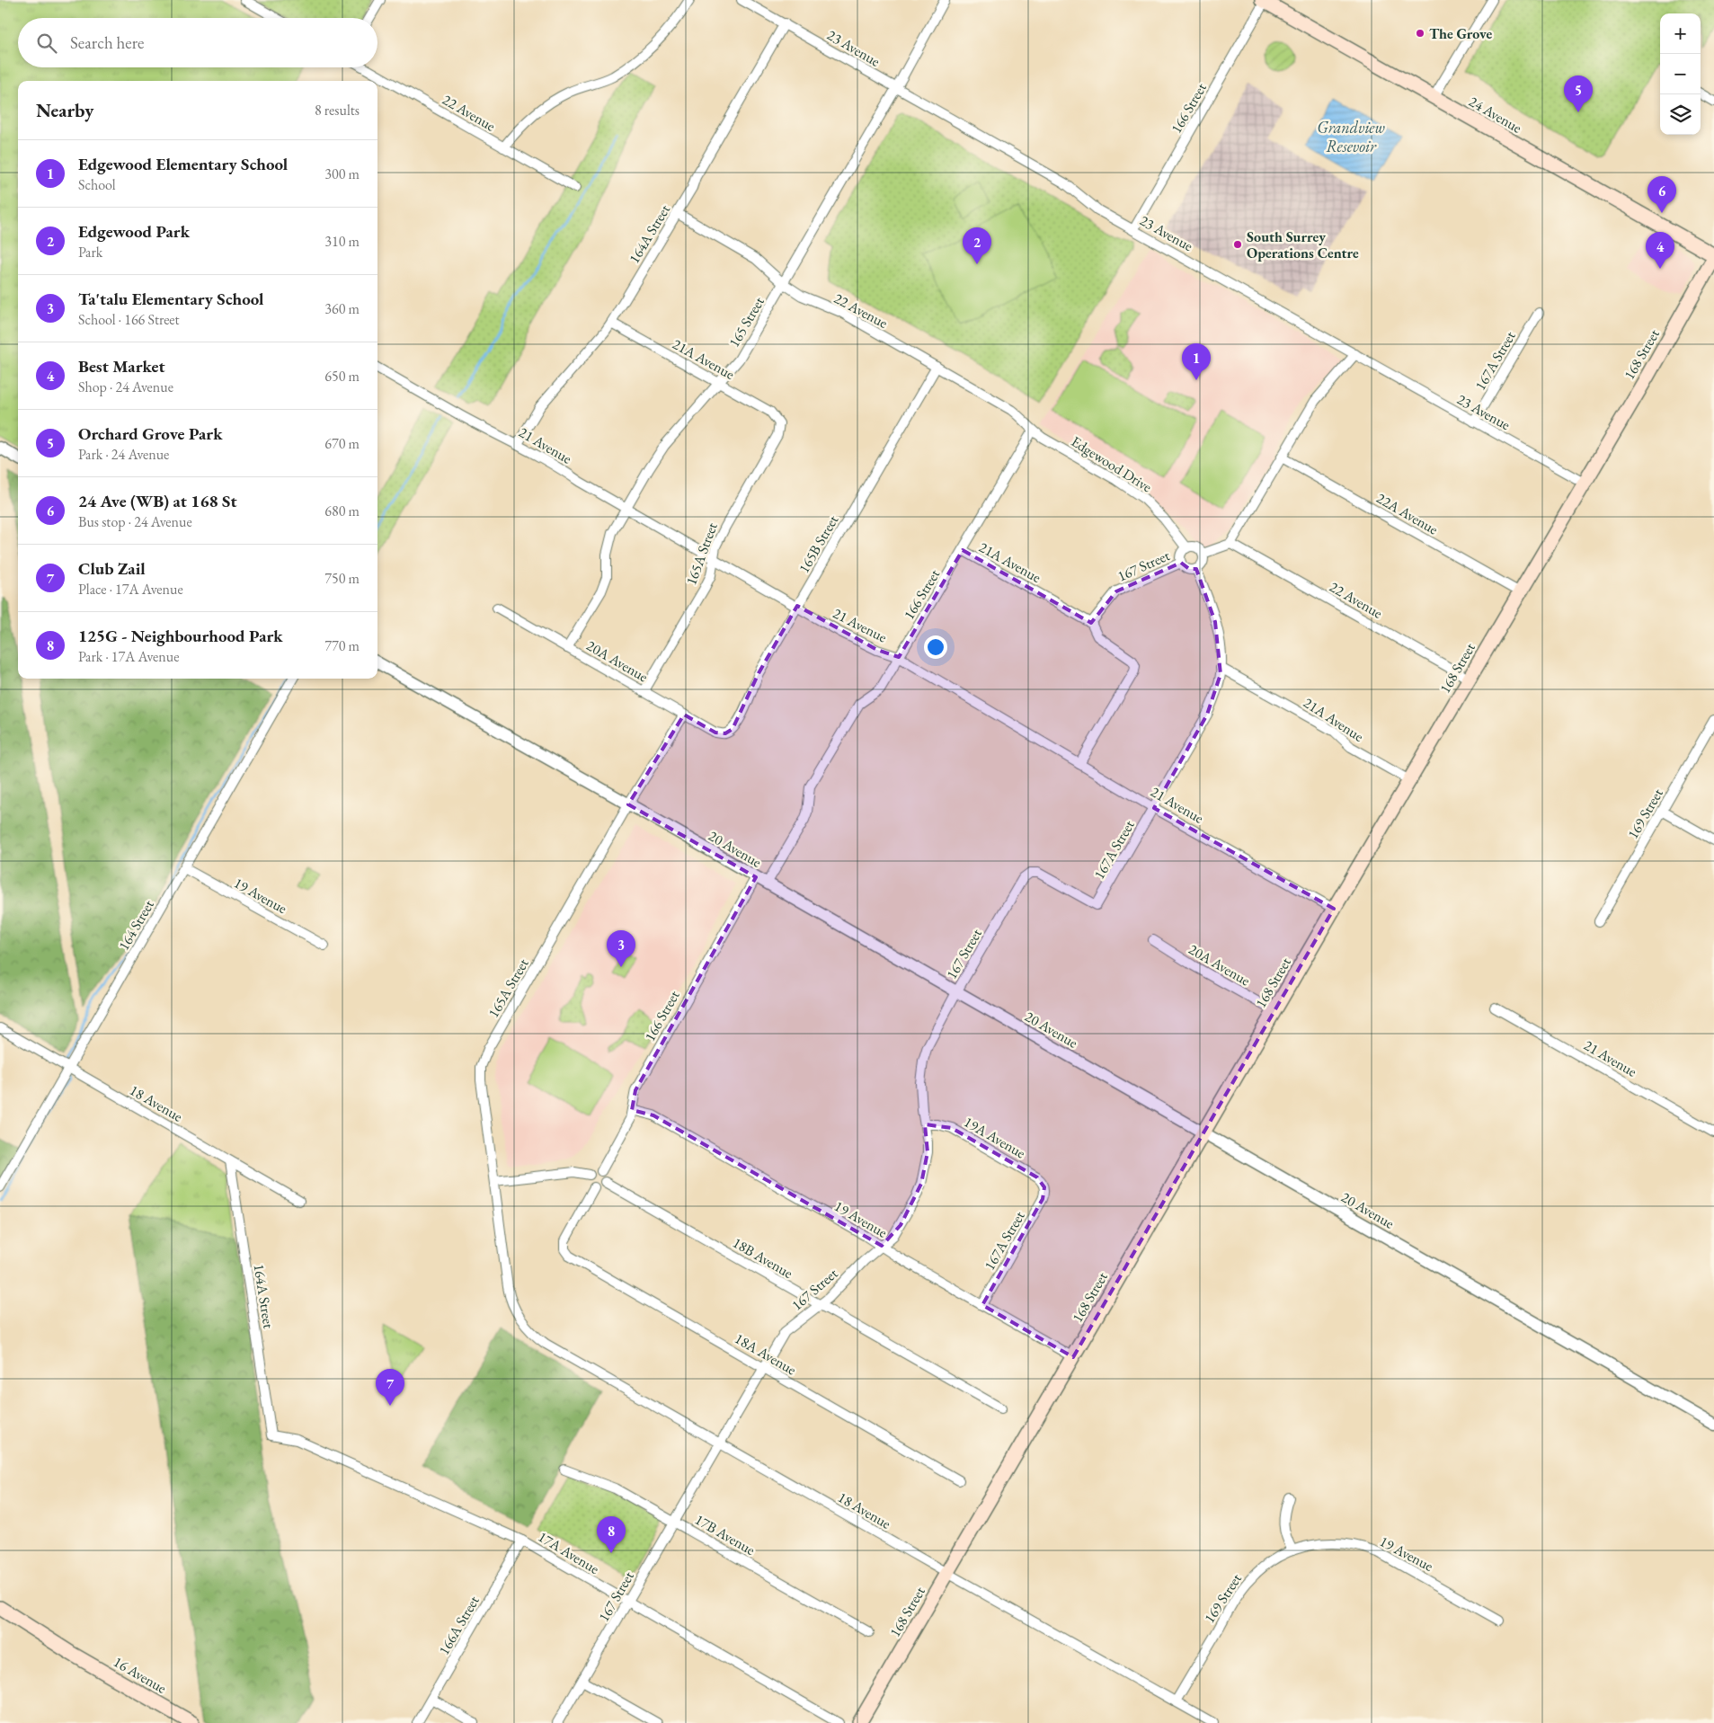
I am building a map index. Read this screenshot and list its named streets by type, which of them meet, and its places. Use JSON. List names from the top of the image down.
{
  "streets": {
    "main road": ["24 Avenue", "168 Street", "16 Avenue"],
    "street": [
      "23 Avenue",
      "166 Street",
      "22 Avenue",
      "164A Street",
      "165 Street",
      "21A Avenue",
      "167A Street",
      "21 Avenue",
      "Edgewood Drive",
      "22A Avenue",
      "165B Street",
      "165A Street",
      "167 Street",
      "20A Avenue",
      "169 Street",
      "20 Avenue",
      "19 Avenue",
      "164 Street",
      "18 Avenue",
      "19A Avenue",
      "18B Avenue",
      "18A Avenue",
      "17B Avenue",
      "17A Avenue",
      "166A Street"
    ]
  },
  "crossings": [
    ["23 Avenue", "166 Street"],
    ["23 Avenue", "164A Street"],
    ["23 Avenue", "165 Street"],
    ["23 Avenue", "168 Street"],
    ["23 Avenue", "167A Street"],
    ["166 Street", "22 Avenue"],
    ["166 Street", "24 Avenue"],
    ["166 Street", "21A Avenue"],
    ["166 Street", "21 Avenue"],
    ["166 Street", "Edgewood Drive"],
    ["166 Street", "20 Avenue"],
    ["166 Street", "19 Avenue"],
    ["166 Street", "18B Avenue"],
    ["166 Street", "18A Avenue"],
    ["22 Avenue", "164A Street"],
    ["22 Avenue", "165 Street"],
    ["22 Avenue", "168 Street"],
    ["22 Avenue", "Edgewood Drive"],
    ["22 Avenue", "165B Street"],
    ["24 Avenue", "168 Street"],
    ["164A Street", "21A Avenue"],
    ["164A Street", "21 Avenue"],
    ["164A Street", "18 Avenue"],
    ["164A Street", "17A Avenue"],
    ["165 Street", "21A Avenue"],
    ["165 Street", "21 Avenue"],
    ["165 Street", "20A Avenue"],
    ["168 Street", "21A Avenue"],
    ["168 Street", "21 Avenue"],
    ["168 Street", "22A Avenue"],
    ["168 Street", "20A Avenue"],
    ["168 Street", "20 Avenue"],
    ["168 Street", "19 Avenue"],
    ["168 Street", "18 Avenue"],
    ["21A Avenue", "165A Street"],
    ["21A Avenue", "167 Street"],
    ["167A Street", "21 Avenue"],
    ["167A Street", "167 Street"],
    ["167A Street", "19 Avenue"],
    ["167A Street", "19A Avenue"],
    ["21 Avenue", "165B Street"],
    ["21 Avenue", "165A Street"],
    ["Edgewood Drive", "167 Street"],
    ["165B Street", "20A Avenue"],
    ["165A Street", "20A Avenue"],
    ["165A Street", "20 Avenue"],
    ["165A Street", "18 Avenue"],
    ["167 Street", "20 Avenue"],
    ["167 Street", "19 Avenue"],
    ["167 Street", "18 Avenue"],
    ["167 Street", "19A Avenue"],
    ["167 Street", "18B Avenue"],
    ["167 Street", "18A Avenue"],
    ["167 Street", "17B Avenue"],
    ["167 Street", "17A Avenue"],
    ["169 Street", "19 Avenue"],
    ["169 Street", "18 Avenue"],
    ["19 Avenue", "164 Street"],
    ["164 Street", "18 Avenue"],
    ["18B Avenue", "18A Avenue"],
    ["17A Avenue", "166A Street"]
  ],
  "water": ["Grandview Resevoir"],
  "places": ["The Grove", "South Surrey Operations Centre"],
  "page": {
    "map_buttons": ["+", "−"],
    "search": "Search here",
    "pins": [
      "5",
      "6",
      "2",
      "4",
      "1",
      "3",
      "7",
      "8"
    ],
    "heading": ["Nearby", "8 results"],
    "list": [
      {
        "mark": "1",
        "name": "Edgewood Elementary School",
        "note": "School",
        "value": "300 m"
      },
      {
        "mark": "2",
        "name": "Edgewood Park",
        "note": "Park",
        "value": "310 m"
      },
      {
        "mark": "3",
        "name": "Ta'talu Elementary School",
        "note": "School · 166 Street",
        "value": "360 m"
      },
      {
        "mark": "4",
        "name": "Best Market",
        "note": "Shop · 24 Avenue",
        "value": "650 m"
      },
      {
        "mark": "5",
        "name": "Orchard Grove Park",
        "note": "Park · 24 Avenue",
        "value": "670 m"
      },
      {
        "mark": "6",
        "name": "24 Ave (WB) at 168 St",
        "note": "Bus stop · 24 Avenue",
        "value": "680 m"
      },
      {
        "mark": "7",
        "name": "Club Zail",
        "note": "Place · 17A Avenue",
        "value": "750 m"
      },
      {
        "mark": "8",
        "name": "125G - Neighbourhood Park",
        "note": "Park · 17A Avenue",
        "value": "770 m"
      }
    ]
  }
}
